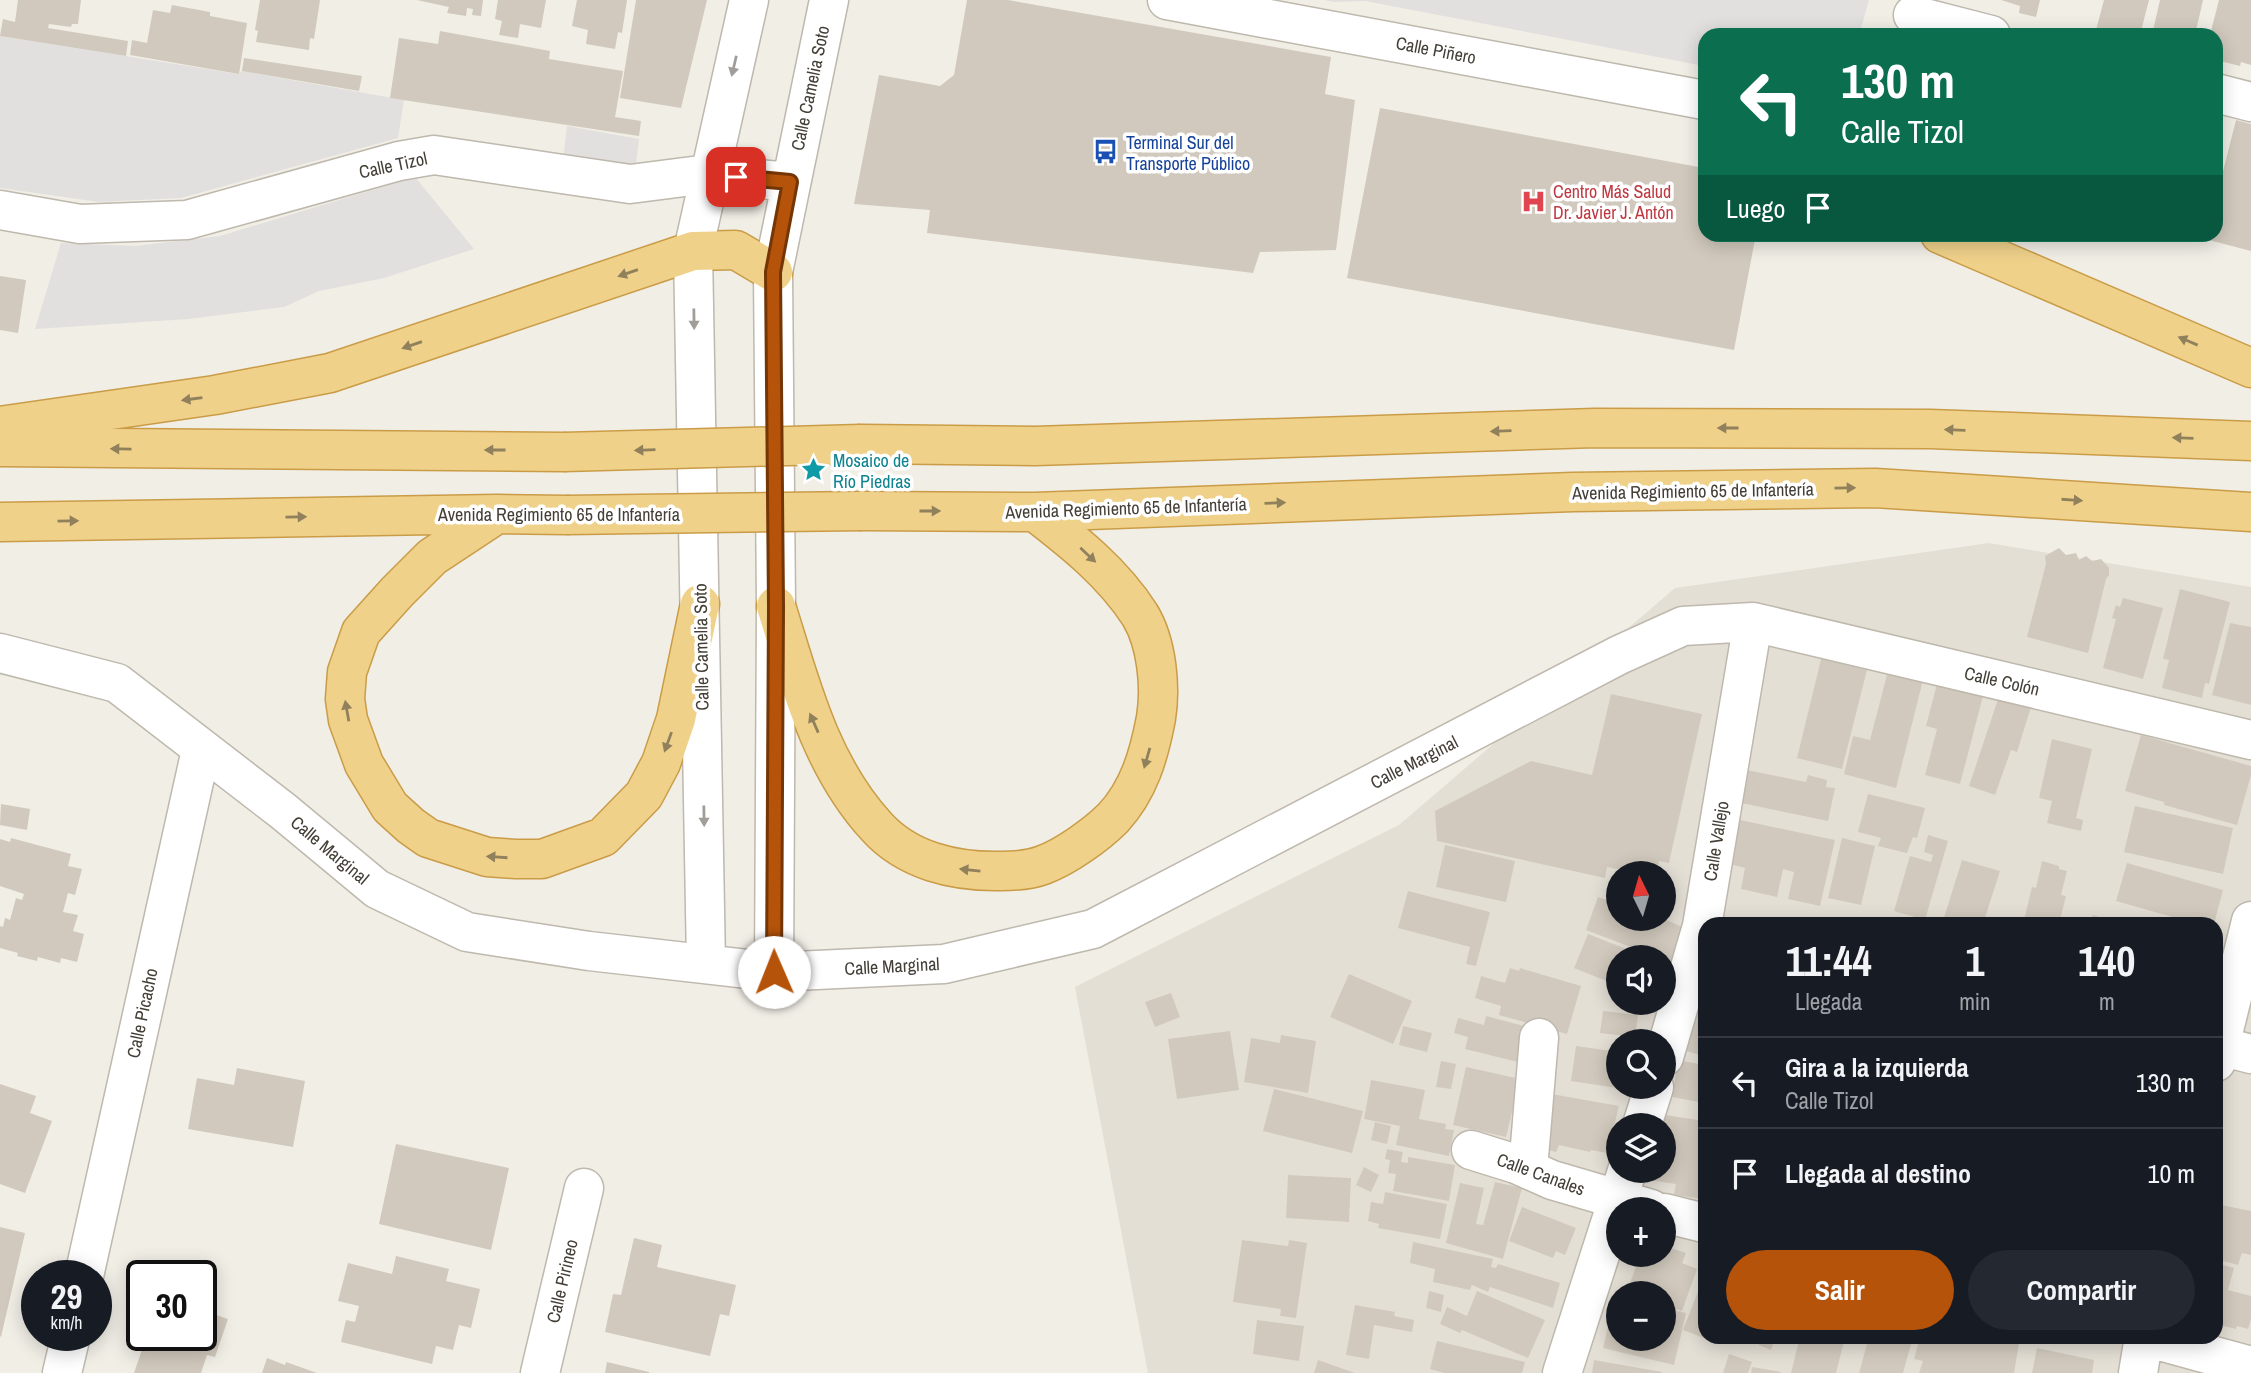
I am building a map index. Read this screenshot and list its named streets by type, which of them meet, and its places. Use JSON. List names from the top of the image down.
{
  "streets": {
    "highway": ["Avenida Regimiento 65 de Infantería"],
    "street": [
      "Calle Piñero",
      "Calle Camelia Soto",
      "Calle Tizol",
      "Calle Colón",
      "Calle Marginal",
      "Calle Vallejo",
      "Calle Picacho",
      "Calle Canales",
      "Calle Pirineo"
    ]
  },
  "crossings": [
    ["Calle Camelia Soto", "Calle Tizol"],
    ["Calle Camelia Soto", "Calle Marginal"],
    ["Calle Colón", "Calle Marginal"],
    ["Calle Colón", "Calle Vallejo"],
    ["Calle Marginal", "Calle Vallejo"],
    ["Calle Marginal", "Calle Picacho"]
  ],
  "places": {
    "bus stop": ["Terminal Sur del Transporte Público"],
    "hospital": ["Centro Más Salud Dr. Javier J. Antón"],
    "place": ["Mosaico de Río Piedras"]
  },
  "north": "top",
  "page": {
    "turn": ["130 m", "Calle Tizol"],
    "then": "Luego",
    "map_buttons": ["+", "−"],
    "eta": [
      "11:44",
      "Llegada",
      "1",
      "min",
      "140",
      "m"
    ],
    "list": [
      {
        "name": "Gira a la izquierda",
        "note": "Calle Tizol",
        "value": "130 m"
      },
      {
        "name": "Llegada al destino",
        "value": "10 m"
      }
    ],
    "buttons": ["Salir", "Compartir"],
    "speed": "29 km/h",
    "limit": "30"
  }
}
